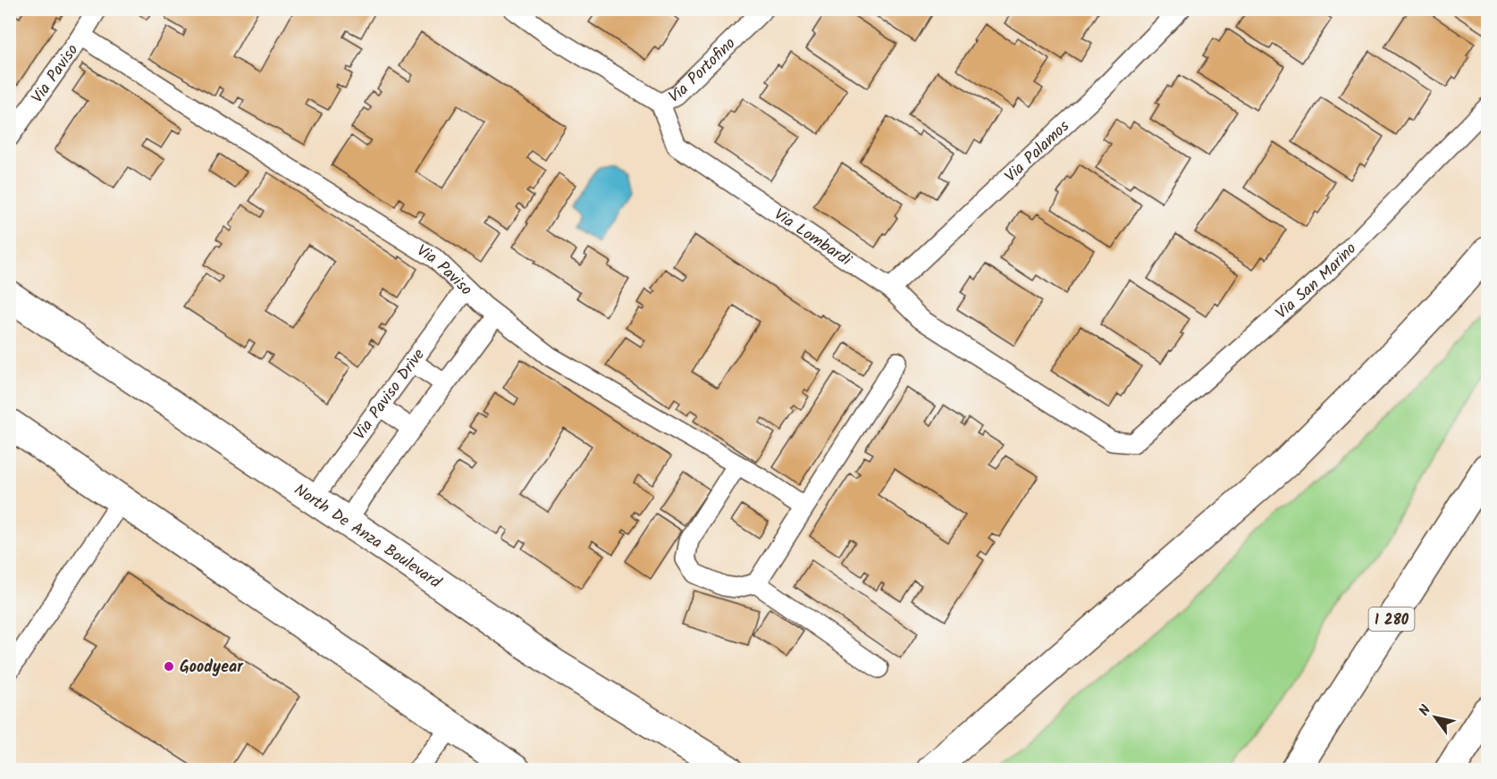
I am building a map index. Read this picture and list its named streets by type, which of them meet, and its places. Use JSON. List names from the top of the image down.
{
  "streets": {
    "main road": ["North De Anza Boulevard", "I 280"],
    "lane": [
      "Via Portofino",
      "Via Paviso",
      "Via Palamos",
      "Via Lombardi",
      "Via San Marino",
      "Via Paviso Drive"
    ]
  },
  "crossings": [
    ["Via Portofino", "Via Lombardi"],
    ["Via Paviso", "Via Paviso Drive"],
    ["Via Palamos", "Via Lombardi"],
    ["Via Lombardi", "Via San Marino"],
    ["Via Paviso Drive", "North De Anza Boulevard"]
  ],
  "places": ["Goodyear"],
  "north": "top left"
}
